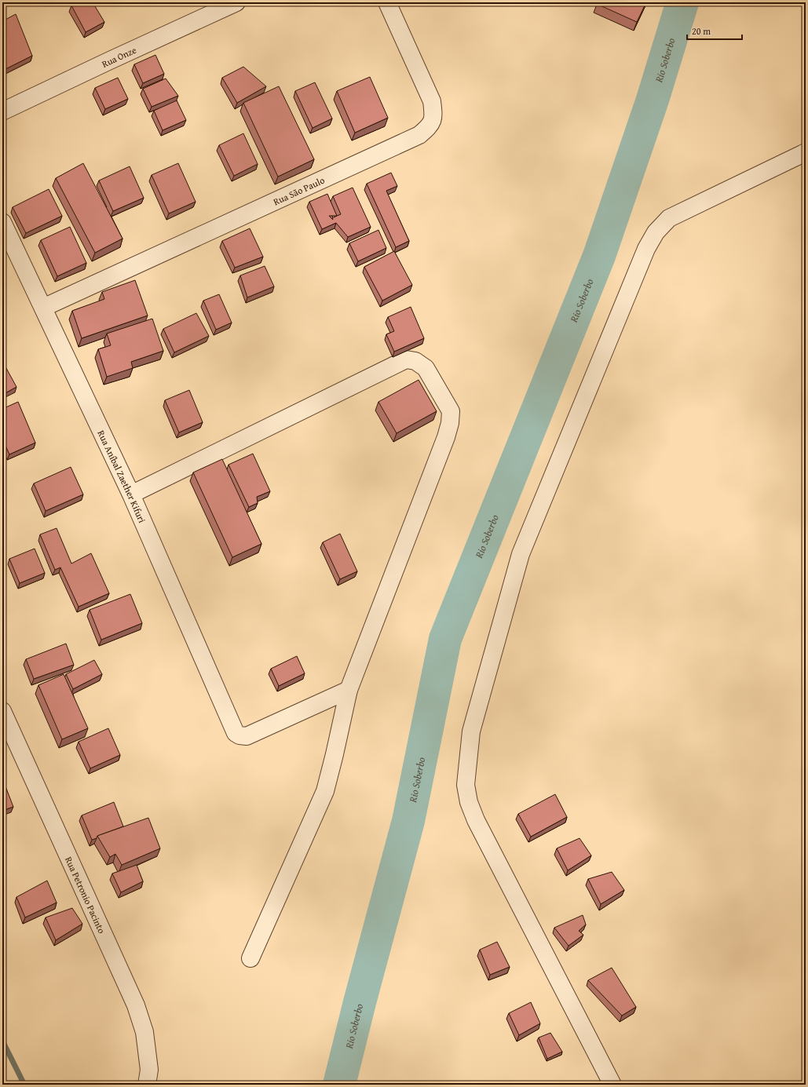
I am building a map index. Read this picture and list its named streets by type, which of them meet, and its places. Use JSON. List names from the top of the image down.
{
  "streets": {
    "street": [
      "Rua Onze",
      "Rua São Paulo",
      "Rua Aníbal Zaether Kifuri",
      "Rua Petronio Pacinto"
    ]
  },
  "crossings": [
    ["Rua São Paulo", "Rua Aníbal Zaether Kifuri"]
  ],
  "water": ["Rio Soberbo"],
  "scale_bar": "20 m"
}
